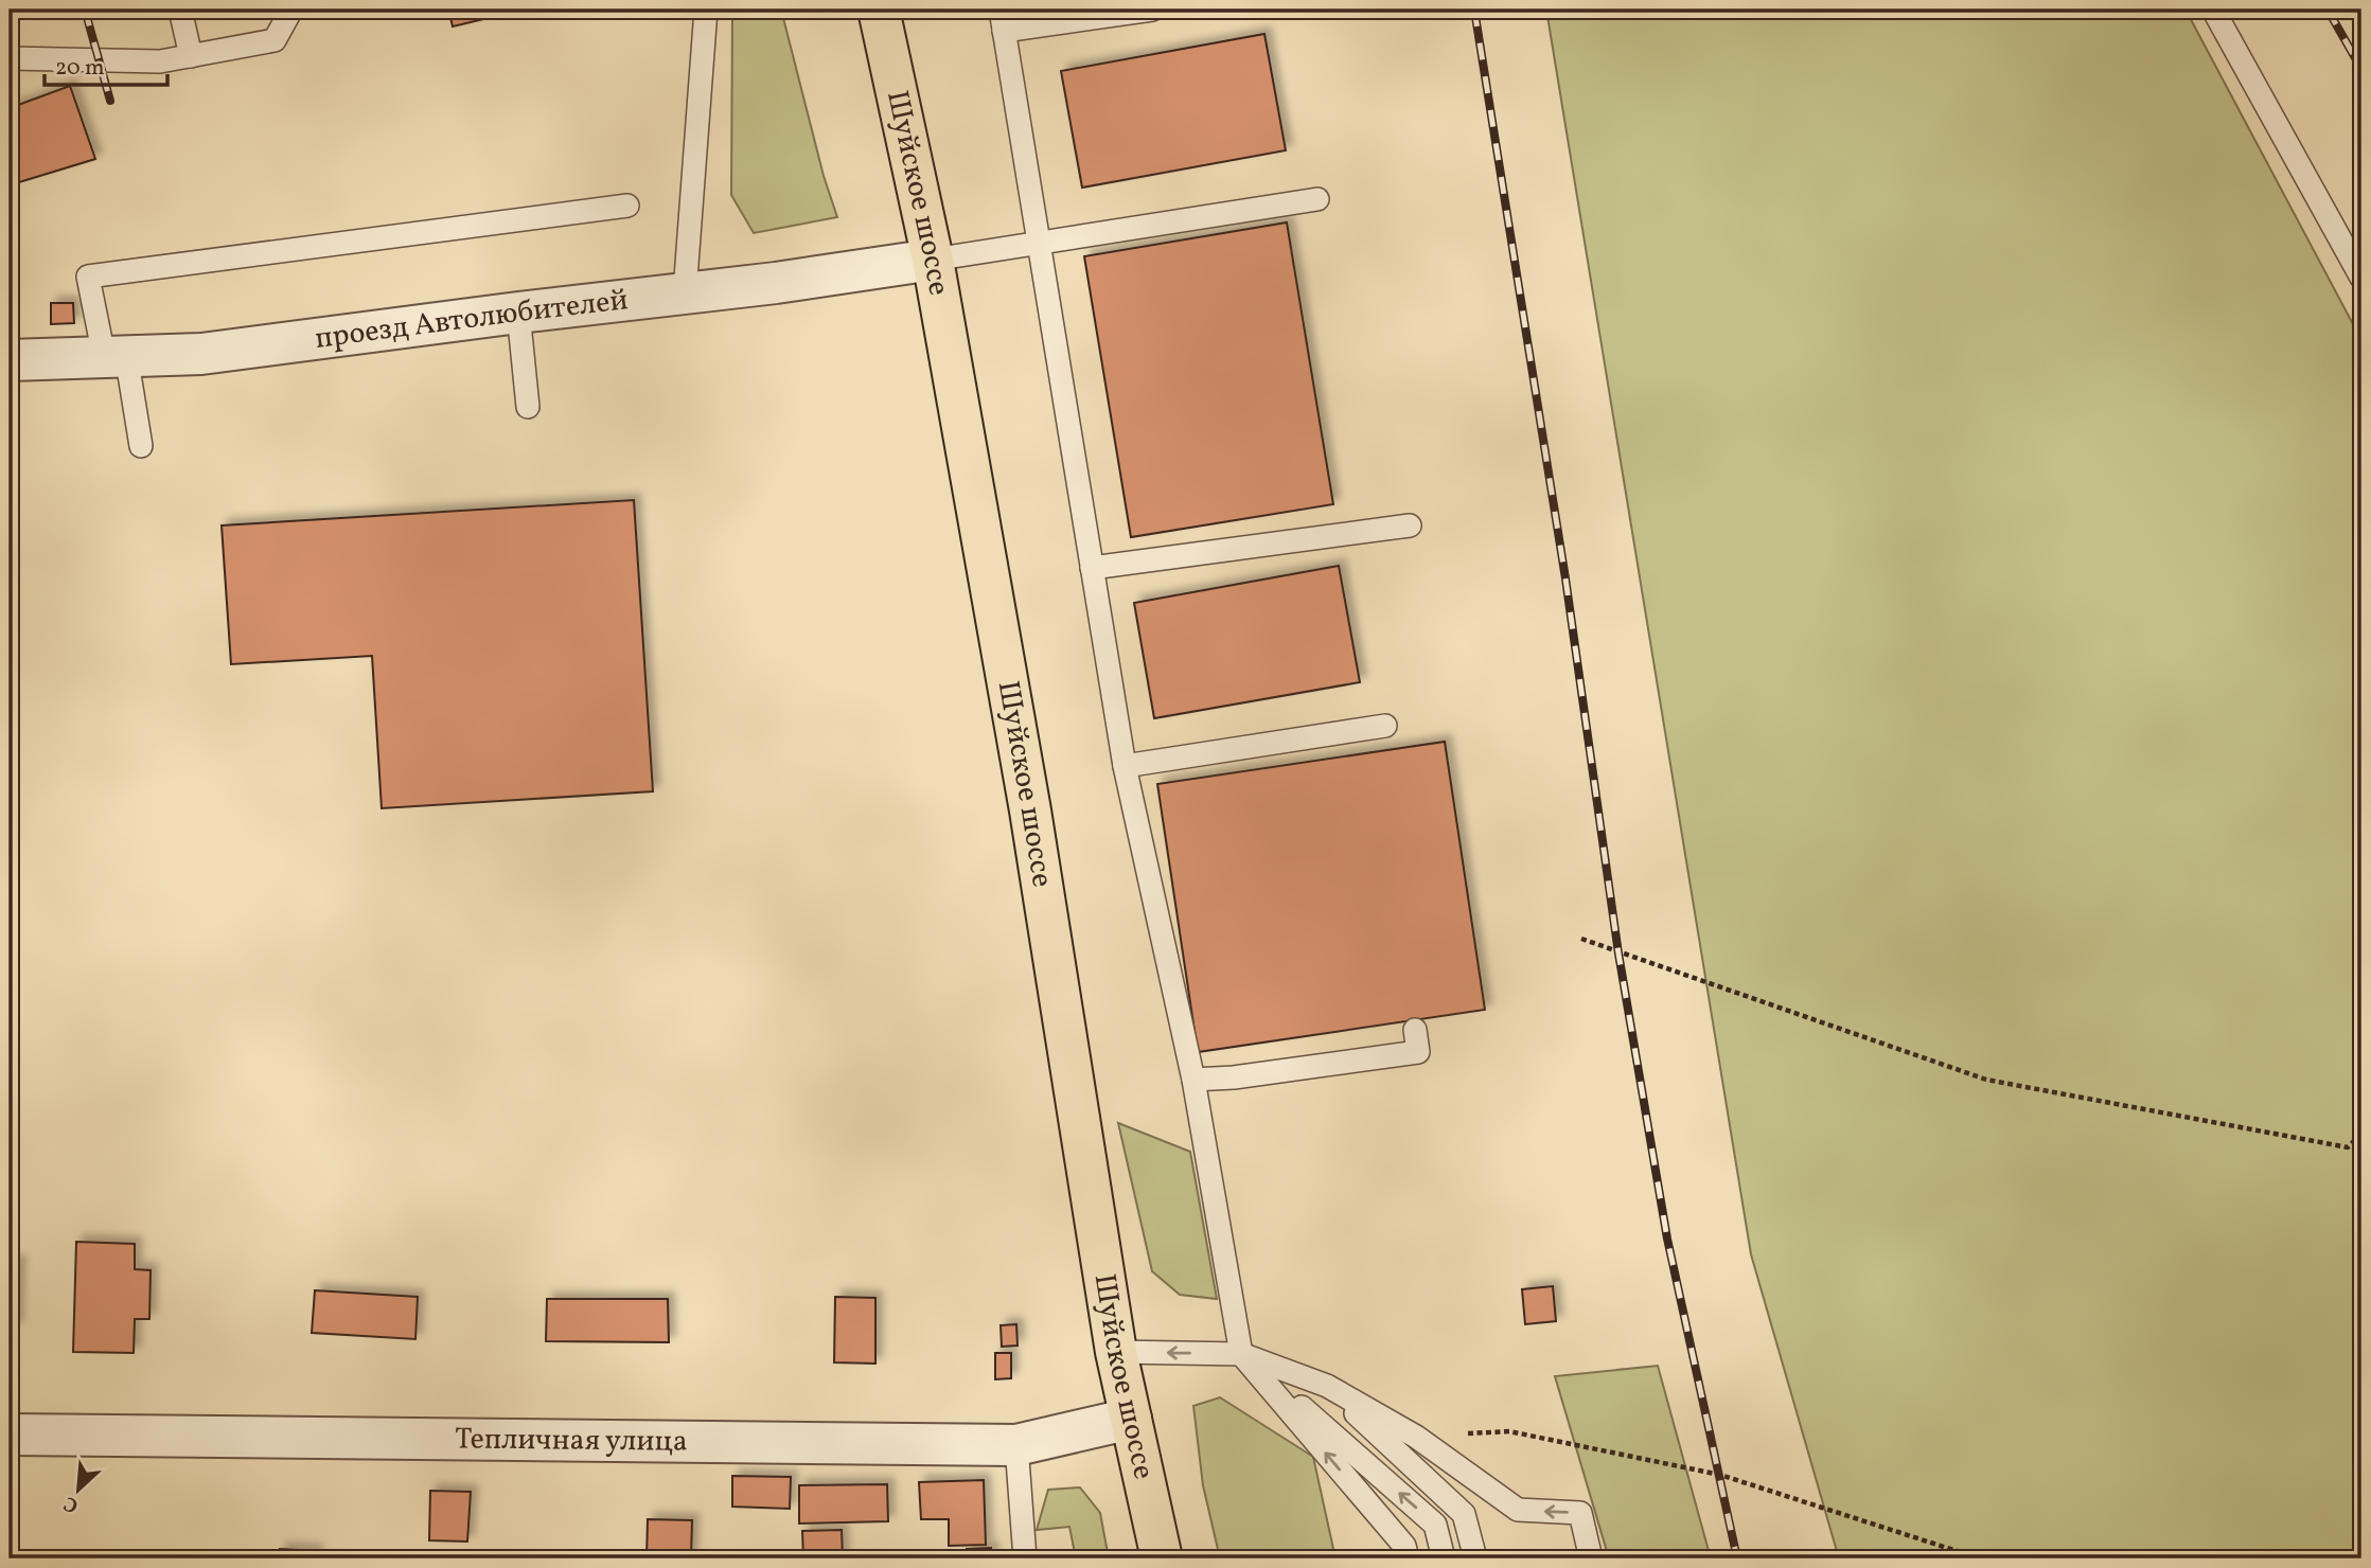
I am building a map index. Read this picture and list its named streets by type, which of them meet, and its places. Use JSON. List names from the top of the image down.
{
  "streets": {
    "main road": ["Шуйское шоссе"],
    "street": ["проезд Автолюбителей", "Тепличная улица"]
  },
  "crossings": [
    ["Шуйское шоссе", "проезд Автолюбителей"],
    ["Шуйское шоссе", "Тепличная улица"]
  ],
  "scale_bar": "20 m",
  "north": "bottom left"
}
